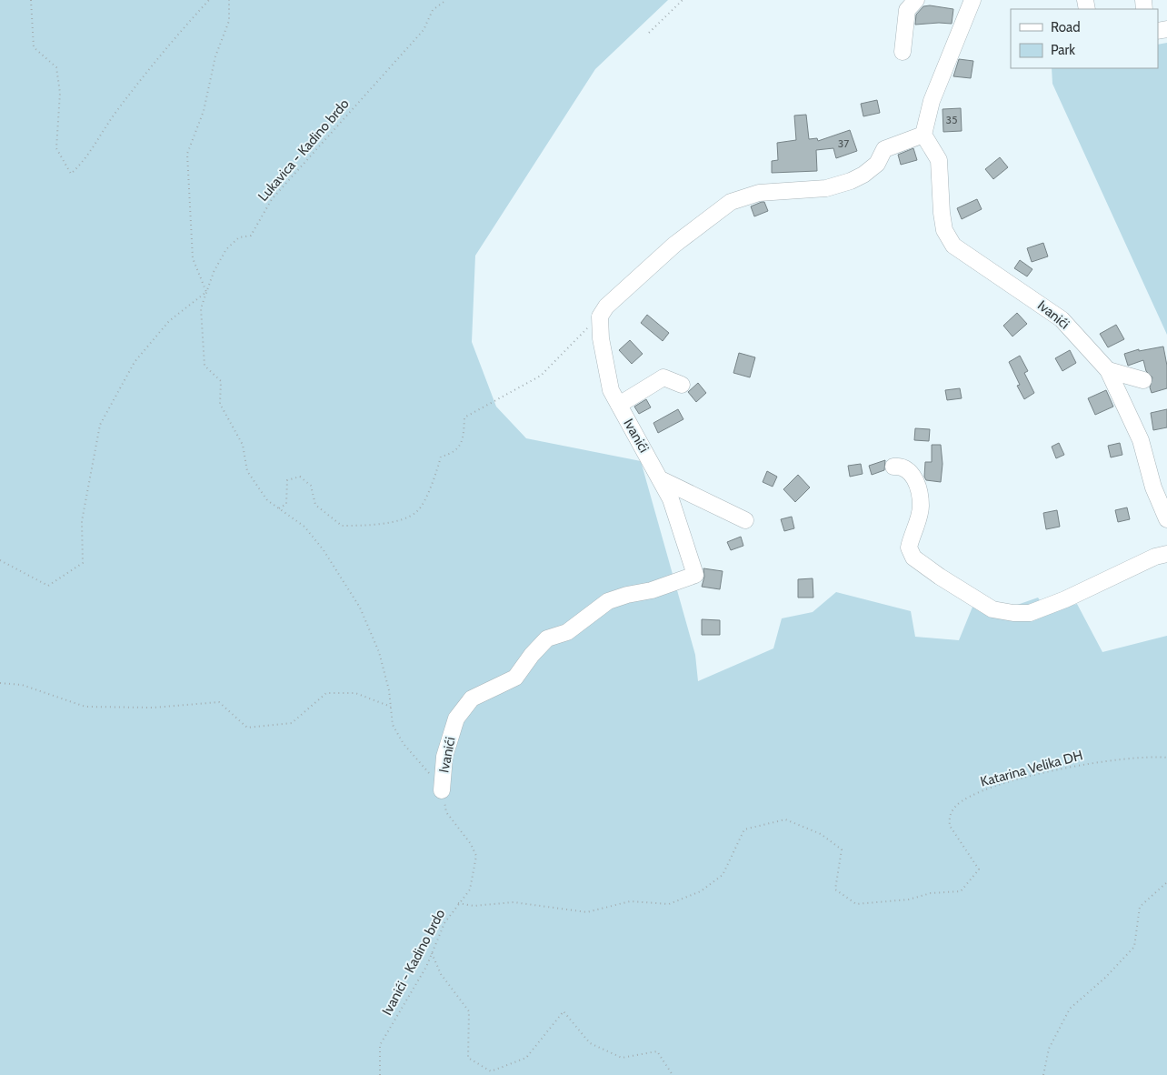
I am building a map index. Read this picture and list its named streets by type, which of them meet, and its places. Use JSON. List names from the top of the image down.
{
  "streets": {
    "street": ["Ivanići"],
    "path": ["Lukavica - Kadino brdo", "Katarina Velika DH", "Ivanići - Kadino brdo"]
  },
  "crossings": [
    ["Lukavica - Kadino brdo", "Ivanići"],
    ["Lukavica - Kadino brdo", "Ivanići - Kadino brdo"],
    ["Ivanići", "Ivanići - Kadino brdo"],
    ["Katarina Velika DH", "Ivanići - Kadino brdo"]
  ],
  "house_numbers": ["35", "37"],
  "legend": ["Road", "Park"]
}
